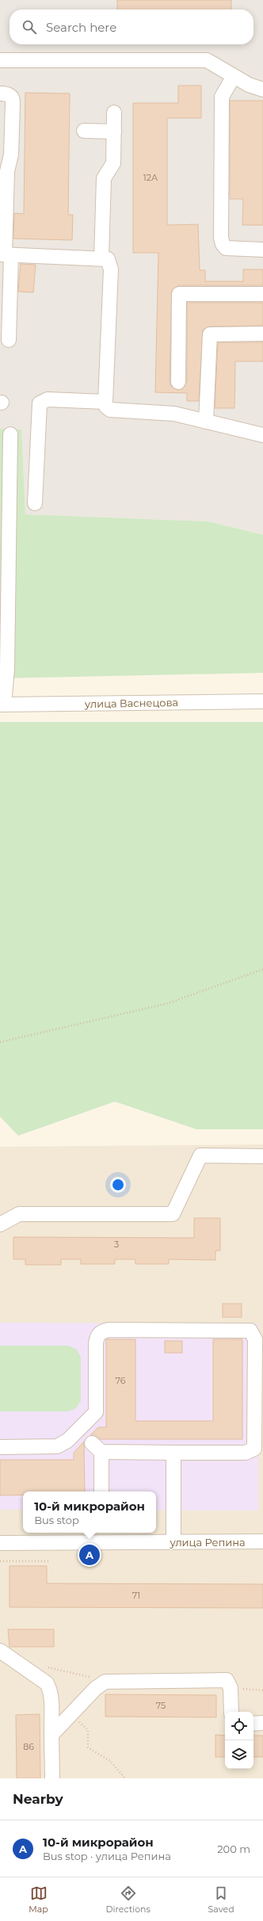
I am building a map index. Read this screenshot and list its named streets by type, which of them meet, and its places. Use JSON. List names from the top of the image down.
{
  "streets": {
    "street": ["улица Васнецова", "улица Репина"]
  },
  "house_numbers": [
    "12А",
    "3",
    "76",
    "71",
    "75",
    "86"
  ],
  "page": {
    "search": "Search here",
    "popup": ["10-й микрорайон", "Bus stop"],
    "pins": "A",
    "heading": "Nearby",
    "list": [
      {
        "mark": "A",
        "name": "10-й микрорайон",
        "note": "Bus stop · улица Репина",
        "value": "200 m"
      }
    ],
    "nav": ["Map", "Directions", "Saved"]
  }
}
